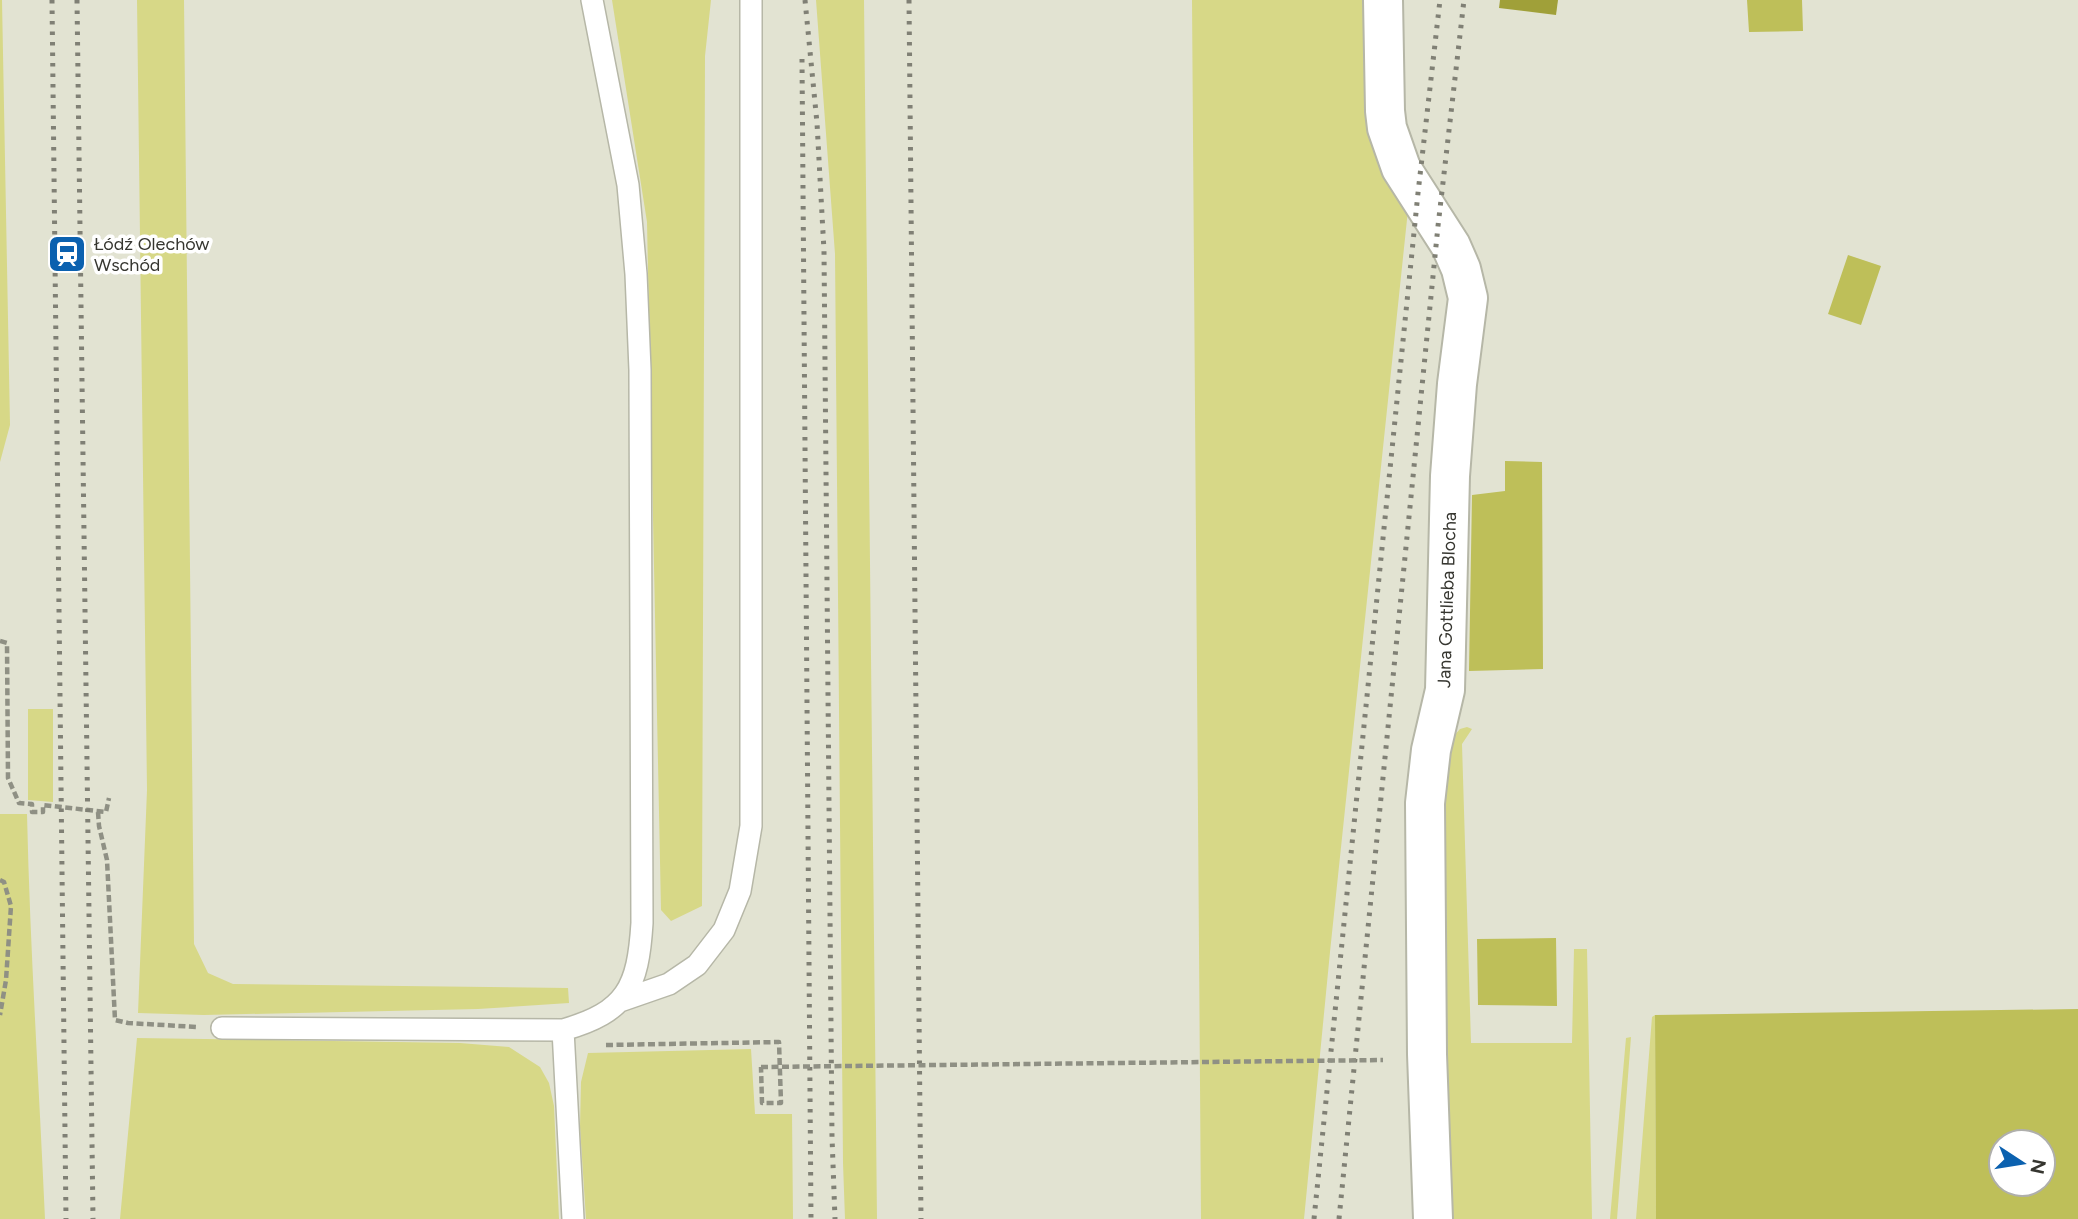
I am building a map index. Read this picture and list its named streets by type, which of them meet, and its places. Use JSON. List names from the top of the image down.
{
  "streets": {
    "street": ["Jana Gottlieba Blocha"]
  },
  "places": {
    "station": ["Łódź Olechów Wschód"]
  },
  "north": "right"
}
